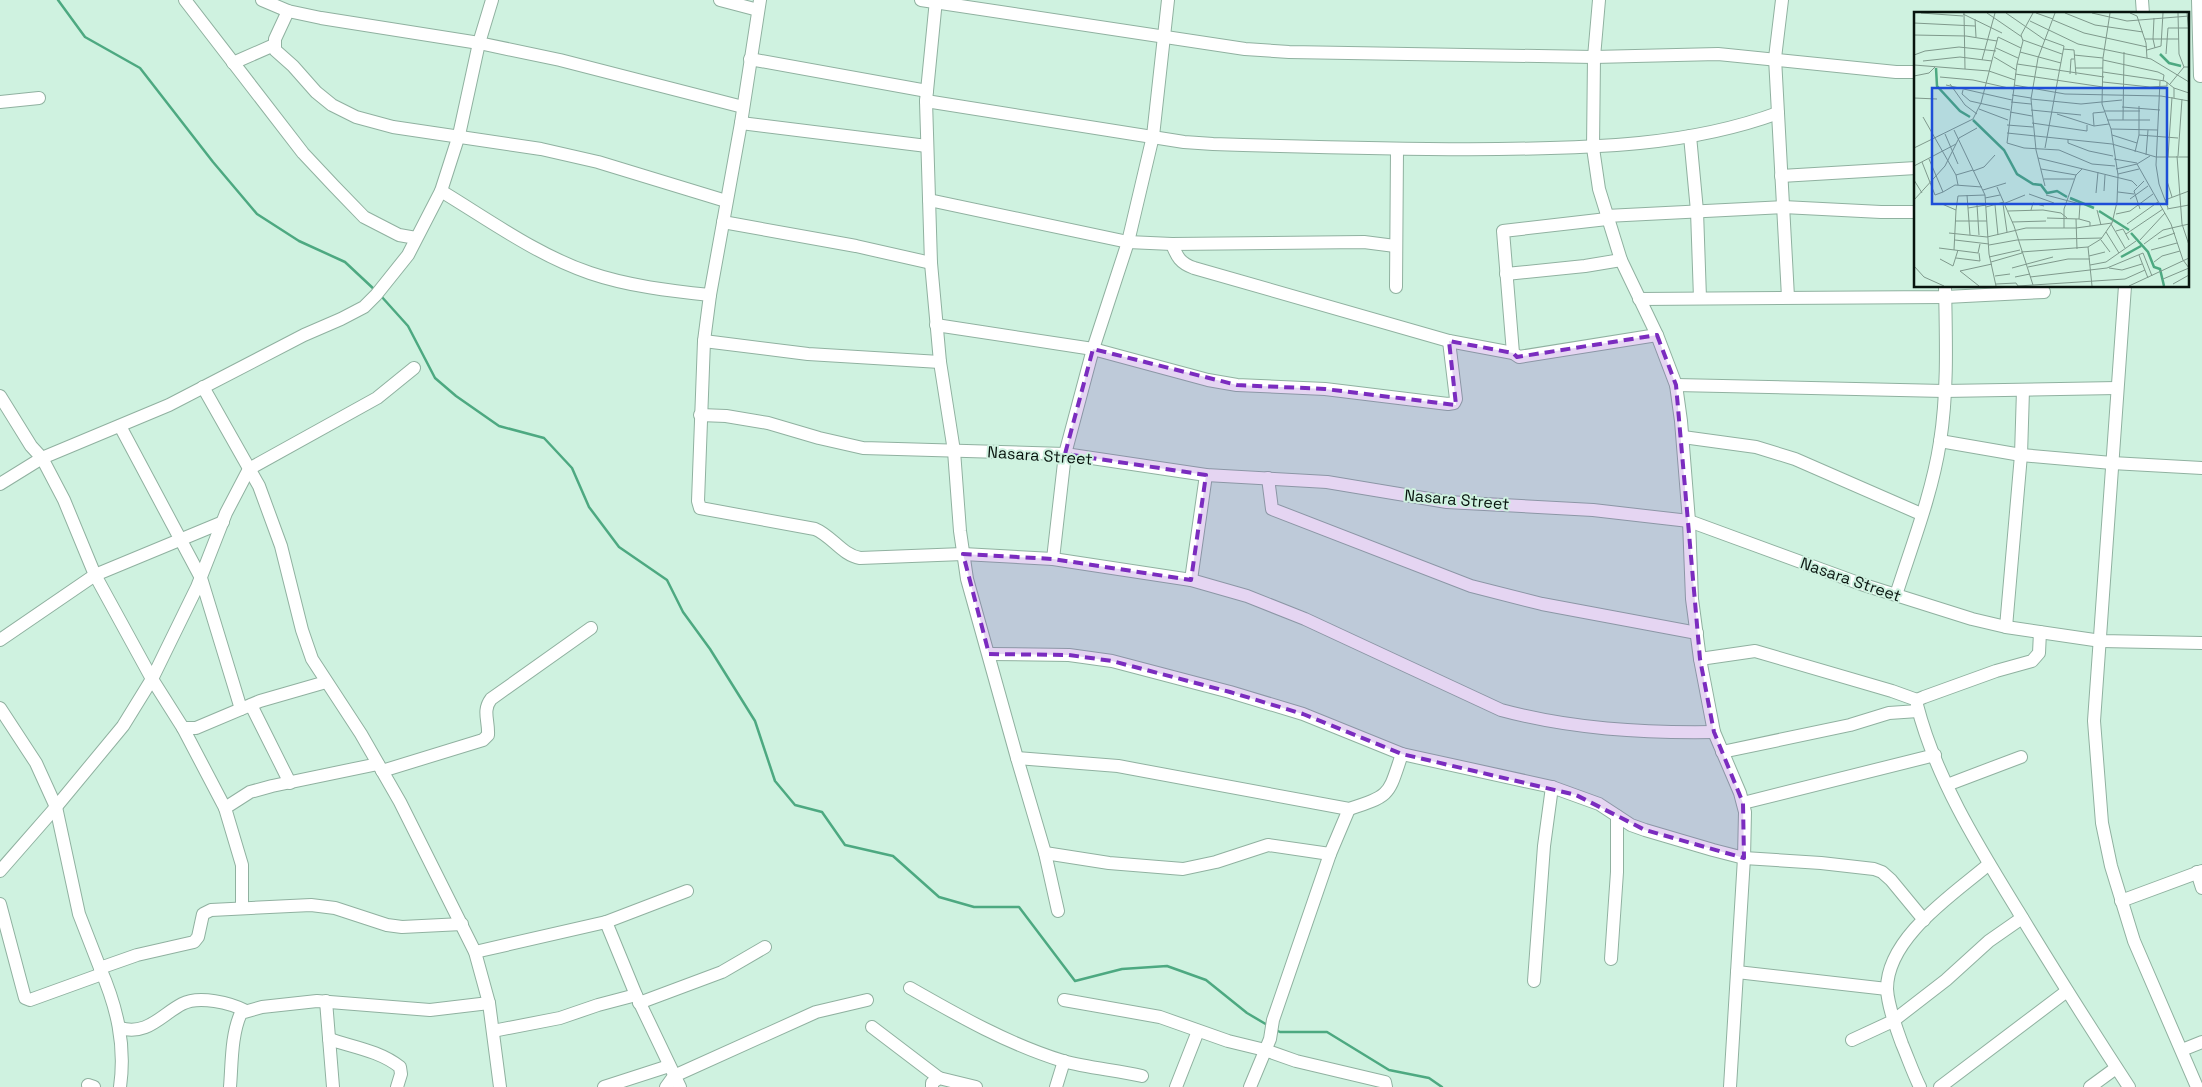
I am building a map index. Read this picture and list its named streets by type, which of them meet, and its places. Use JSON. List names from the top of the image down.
{
  "streets": {
    "street": ["Nasara Street"]
  }
}
